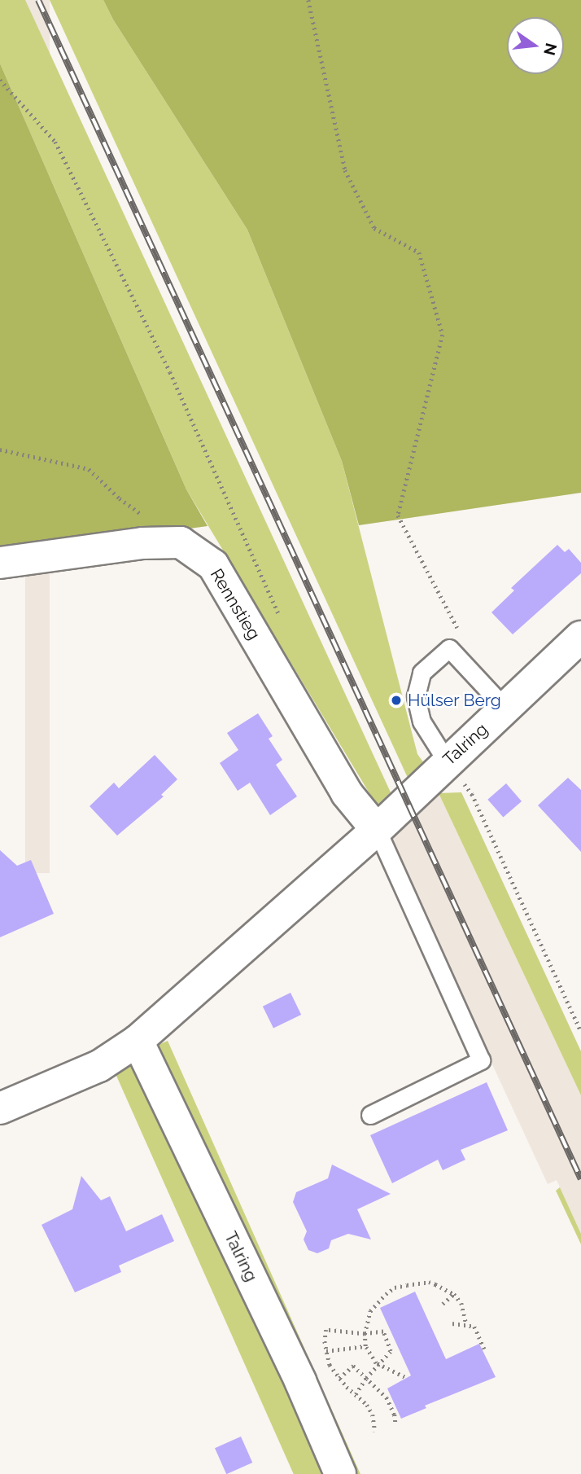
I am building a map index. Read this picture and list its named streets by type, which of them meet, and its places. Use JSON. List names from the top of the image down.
{
  "streets": {
    "street": ["Rennstieg", "Talring"]
  },
  "crossings": [
    ["Rennstieg", "Talring"]
  ],
  "places": ["Hülser Berg"],
  "north": "right"
}
